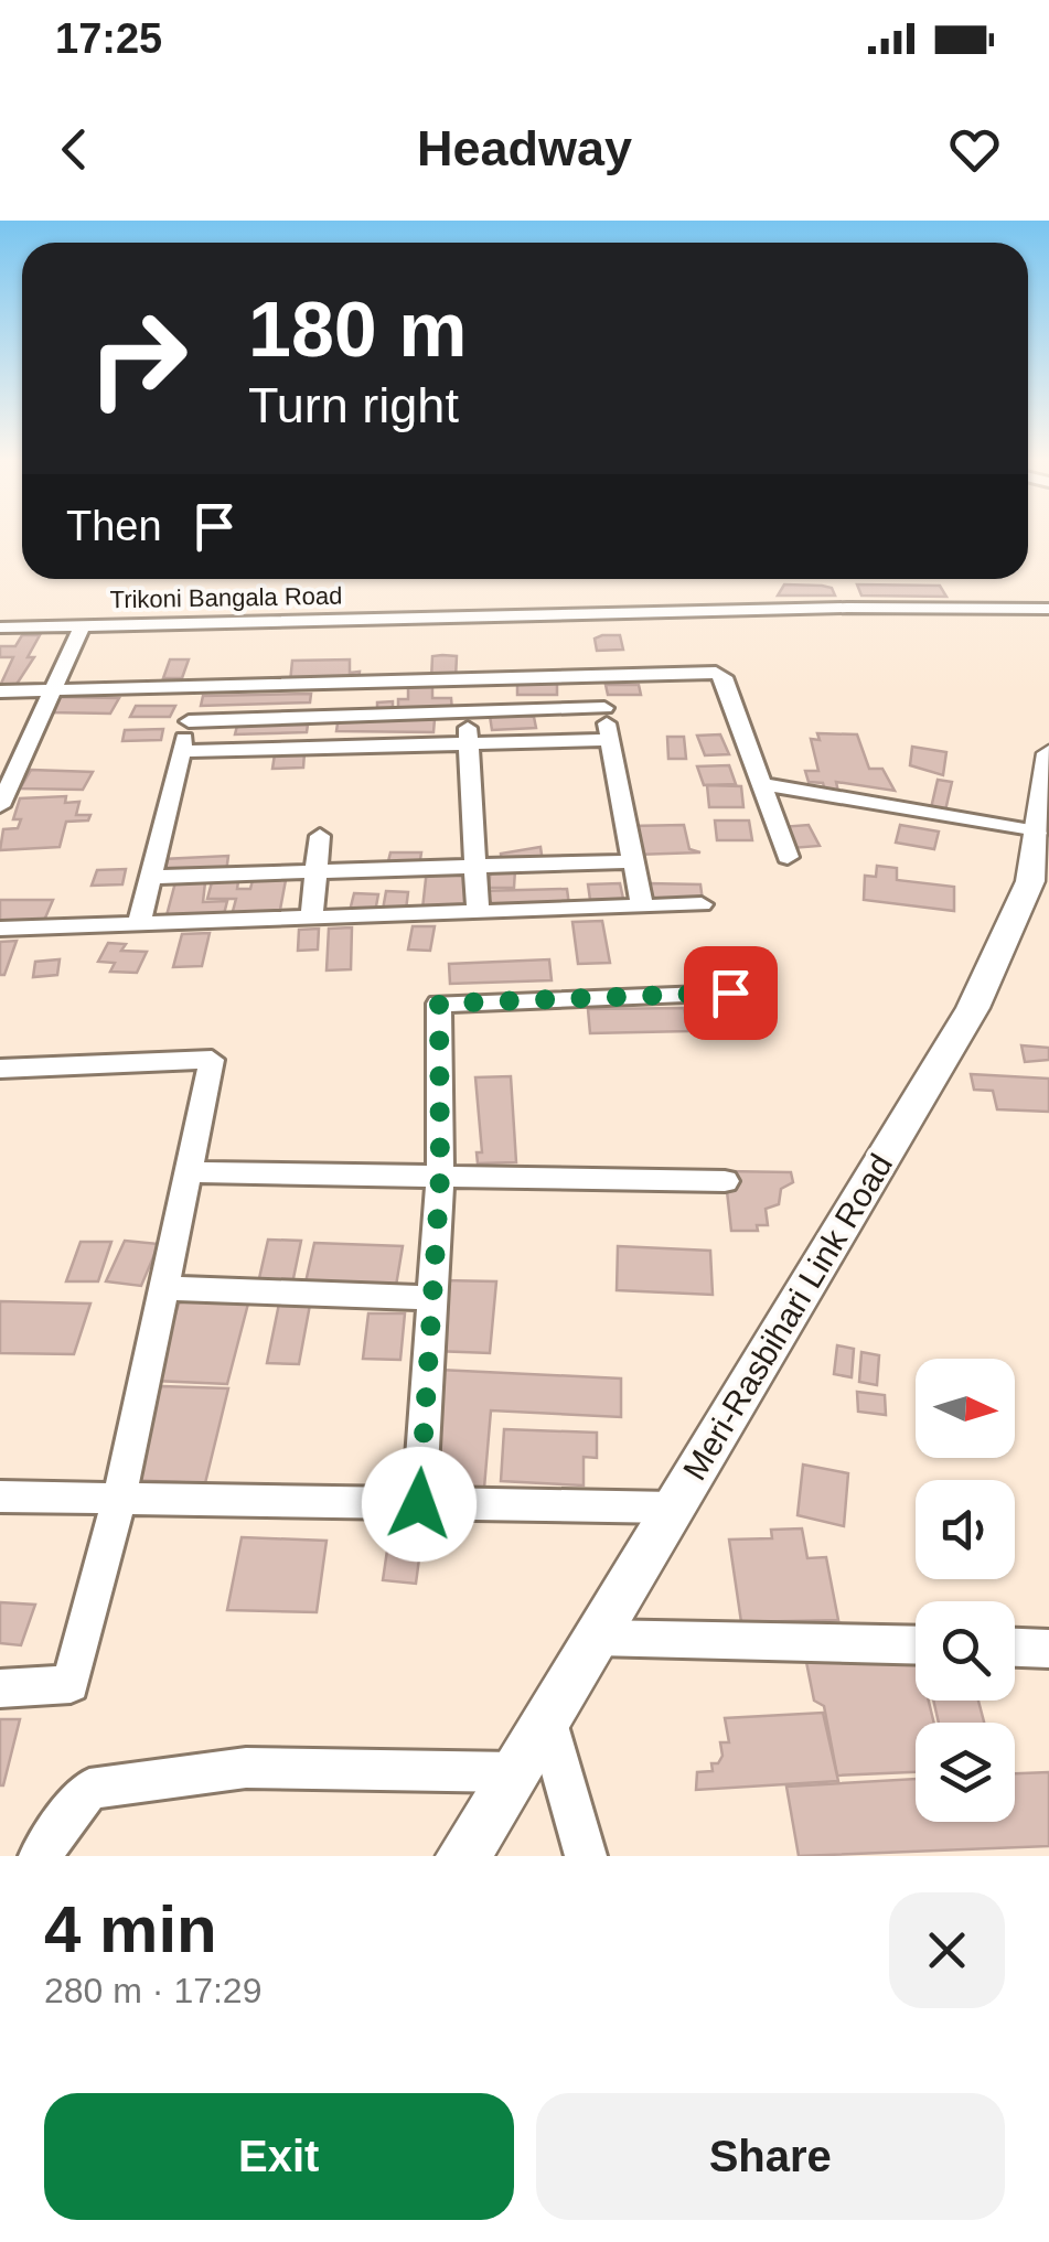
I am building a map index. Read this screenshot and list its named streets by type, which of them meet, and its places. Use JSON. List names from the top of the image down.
{
  "streets": {
    "main road": ["Meri-Rasbihari Link Road"],
    "street": ["Trikoni Bangala Road"]
  },
  "north": "right",
  "page": {
    "status": "17:25",
    "header": "Headway",
    "turn": ["180 m", "Turn right"],
    "then": "Then",
    "heading": ["4 min", "280 m · 17:29"],
    "buttons": ["Exit", "Share"]
  }
}
